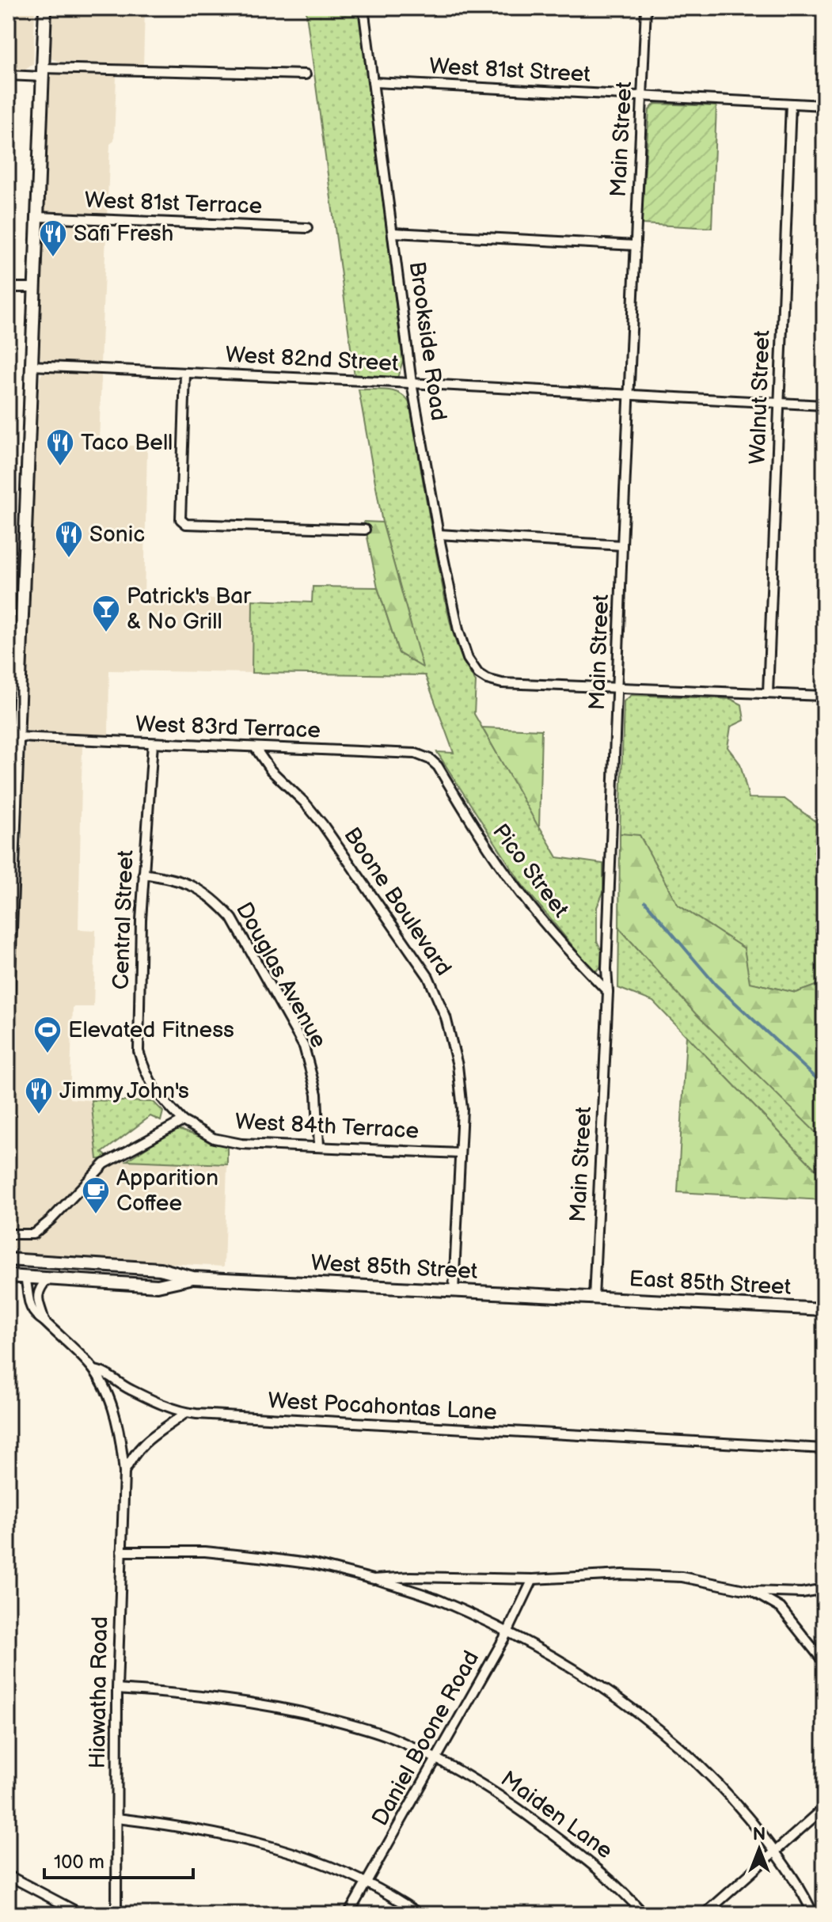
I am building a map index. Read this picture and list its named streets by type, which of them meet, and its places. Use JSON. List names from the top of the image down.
{
  "streets": {
    "main road": ["West 85th Street", "East 85th Street"],
    "street": [
      "West 81st Street",
      "Main Street",
      "West 81st Terrace",
      "Brookside Road",
      "West 82nd Street",
      "Walnut Street",
      "West 83rd Terrace",
      "Pico Street",
      "Boone Boulevard",
      "Central Street",
      "Douglas Avenue",
      "West 84th Terrace",
      "West Pocahontas Lane",
      "Hiawatha Road",
      "Daniel Boone Road",
      "Maiden Lane"
    ]
  },
  "crossings": [
    ["West 81st Street", "Main Street"],
    ["West 81st Street", "Brookside Road"],
    ["West 81st Street", "Walnut Street"],
    ["Main Street", "Brookside Road"],
    ["Main Street", "West 82nd Street"],
    ["Main Street", "Pico Street"],
    ["Main Street", "West 85th Street"],
    ["Main Street", "East 85th Street"],
    ["Brookside Road", "West 82nd Street"],
    ["West 82nd Street", "Walnut Street"],
    ["West 83rd Terrace", "Pico Street"],
    ["West 83rd Terrace", "Boone Boulevard"],
    ["West 83rd Terrace", "Central Street"],
    ["Boone Boulevard", "West 84th Terrace"],
    ["Boone Boulevard", "West 85th Street"],
    ["Central Street", "Douglas Avenue"],
    ["Central Street", "West 84th Terrace"],
    ["Douglas Avenue", "West 84th Terrace"],
    ["West 85th Street", "East 85th Street"],
    ["West 85th Street", "Hiawatha Road"],
    ["West Pocahontas Lane", "Hiawatha Road"],
    ["Hiawatha Road", "Maiden Lane"],
    ["Daniel Boone Road", "Maiden Lane"]
  ],
  "places": {
    "restaurant": [
      "Safi Fresh",
      "Taco Bell",
      "Sonic",
      "Jimmy John's"
    ],
    "bar": ["Patrick's Bar & No Grill"],
    "sports": ["Elevated Fitness"],
    "cafe": ["Apparition Coffee"]
  },
  "scale_bar": "100 m",
  "north": "top"
}
